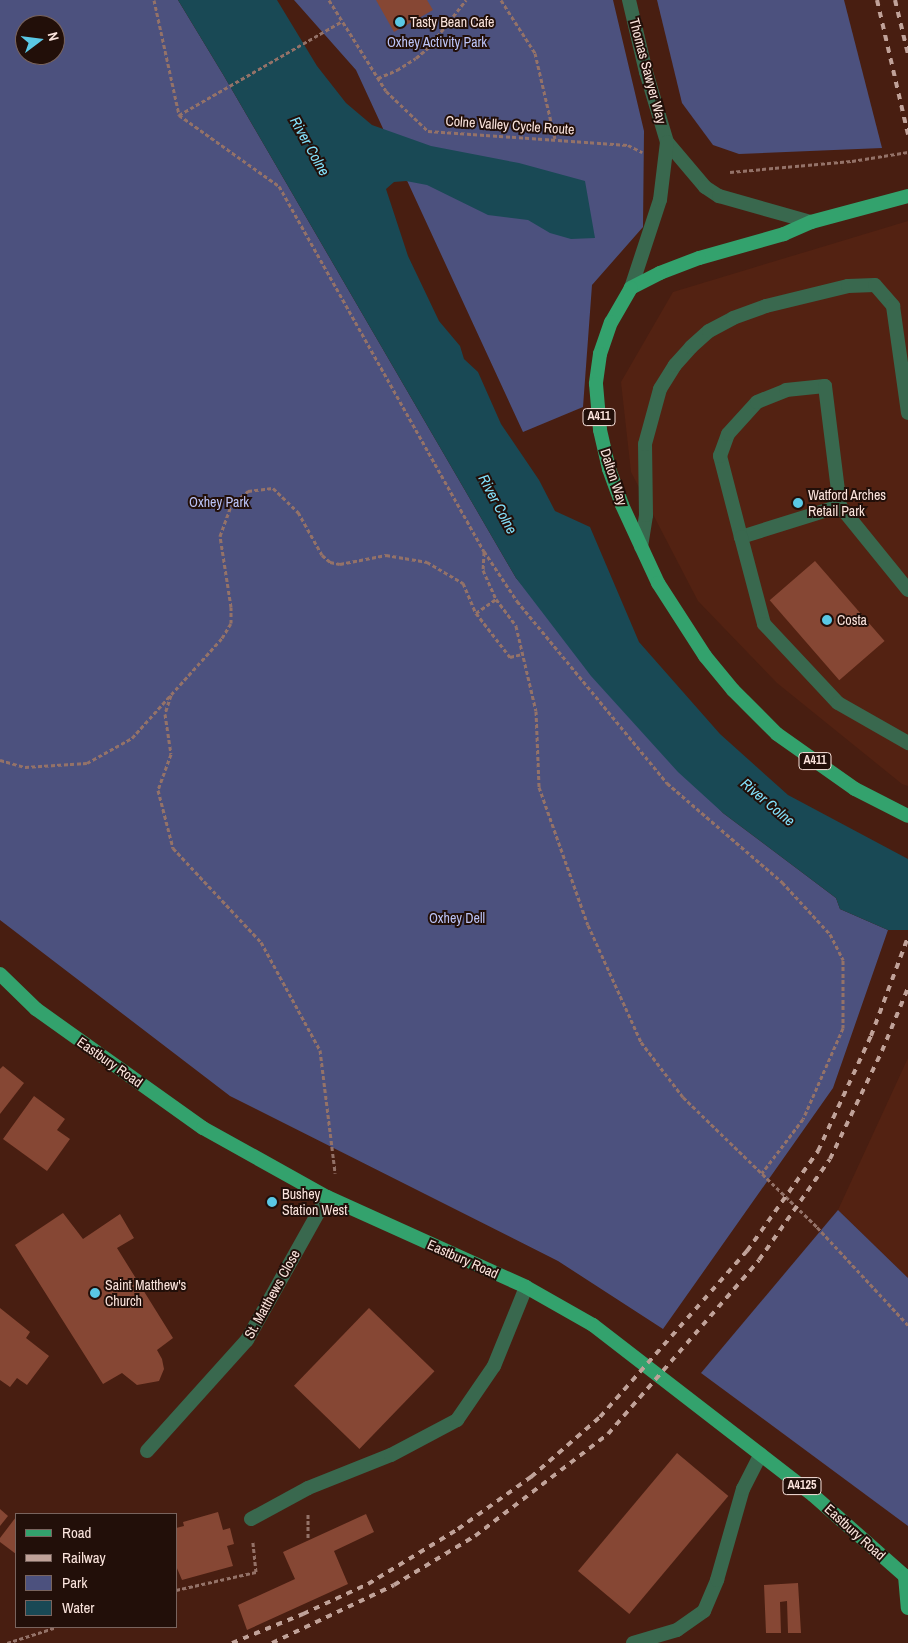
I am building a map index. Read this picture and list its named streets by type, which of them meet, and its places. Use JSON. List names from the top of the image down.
{
  "streets": {
    "main road": [
      "A411",
      "Dalton Way",
      "Eastbury Road",
      "A4125"
    ],
    "street": ["Thomas Sawyer Way", "St. Matthews Close"],
    "path": ["Colne Valley Cycle Route"]
  },
  "crossings": [
    ["Thomas Sawyer Way", "Dalton Way"],
    ["Eastbury Road", "St. Matthews Close"]
  ],
  "water": ["River Colne"],
  "parks": ["Oxhey Activity Park", "Oxhey Park", "Oxhey Dell"],
  "places": [
    "Tasty Bean Cafe",
    "Watford Arches Retail Park",
    "Costa",
    "Bushey Station West",
    "Saint Matthew's Church"
  ],
  "legend": [
    "Road",
    "Railway",
    "Park",
    "Water"
  ],
  "north": "right"
}
